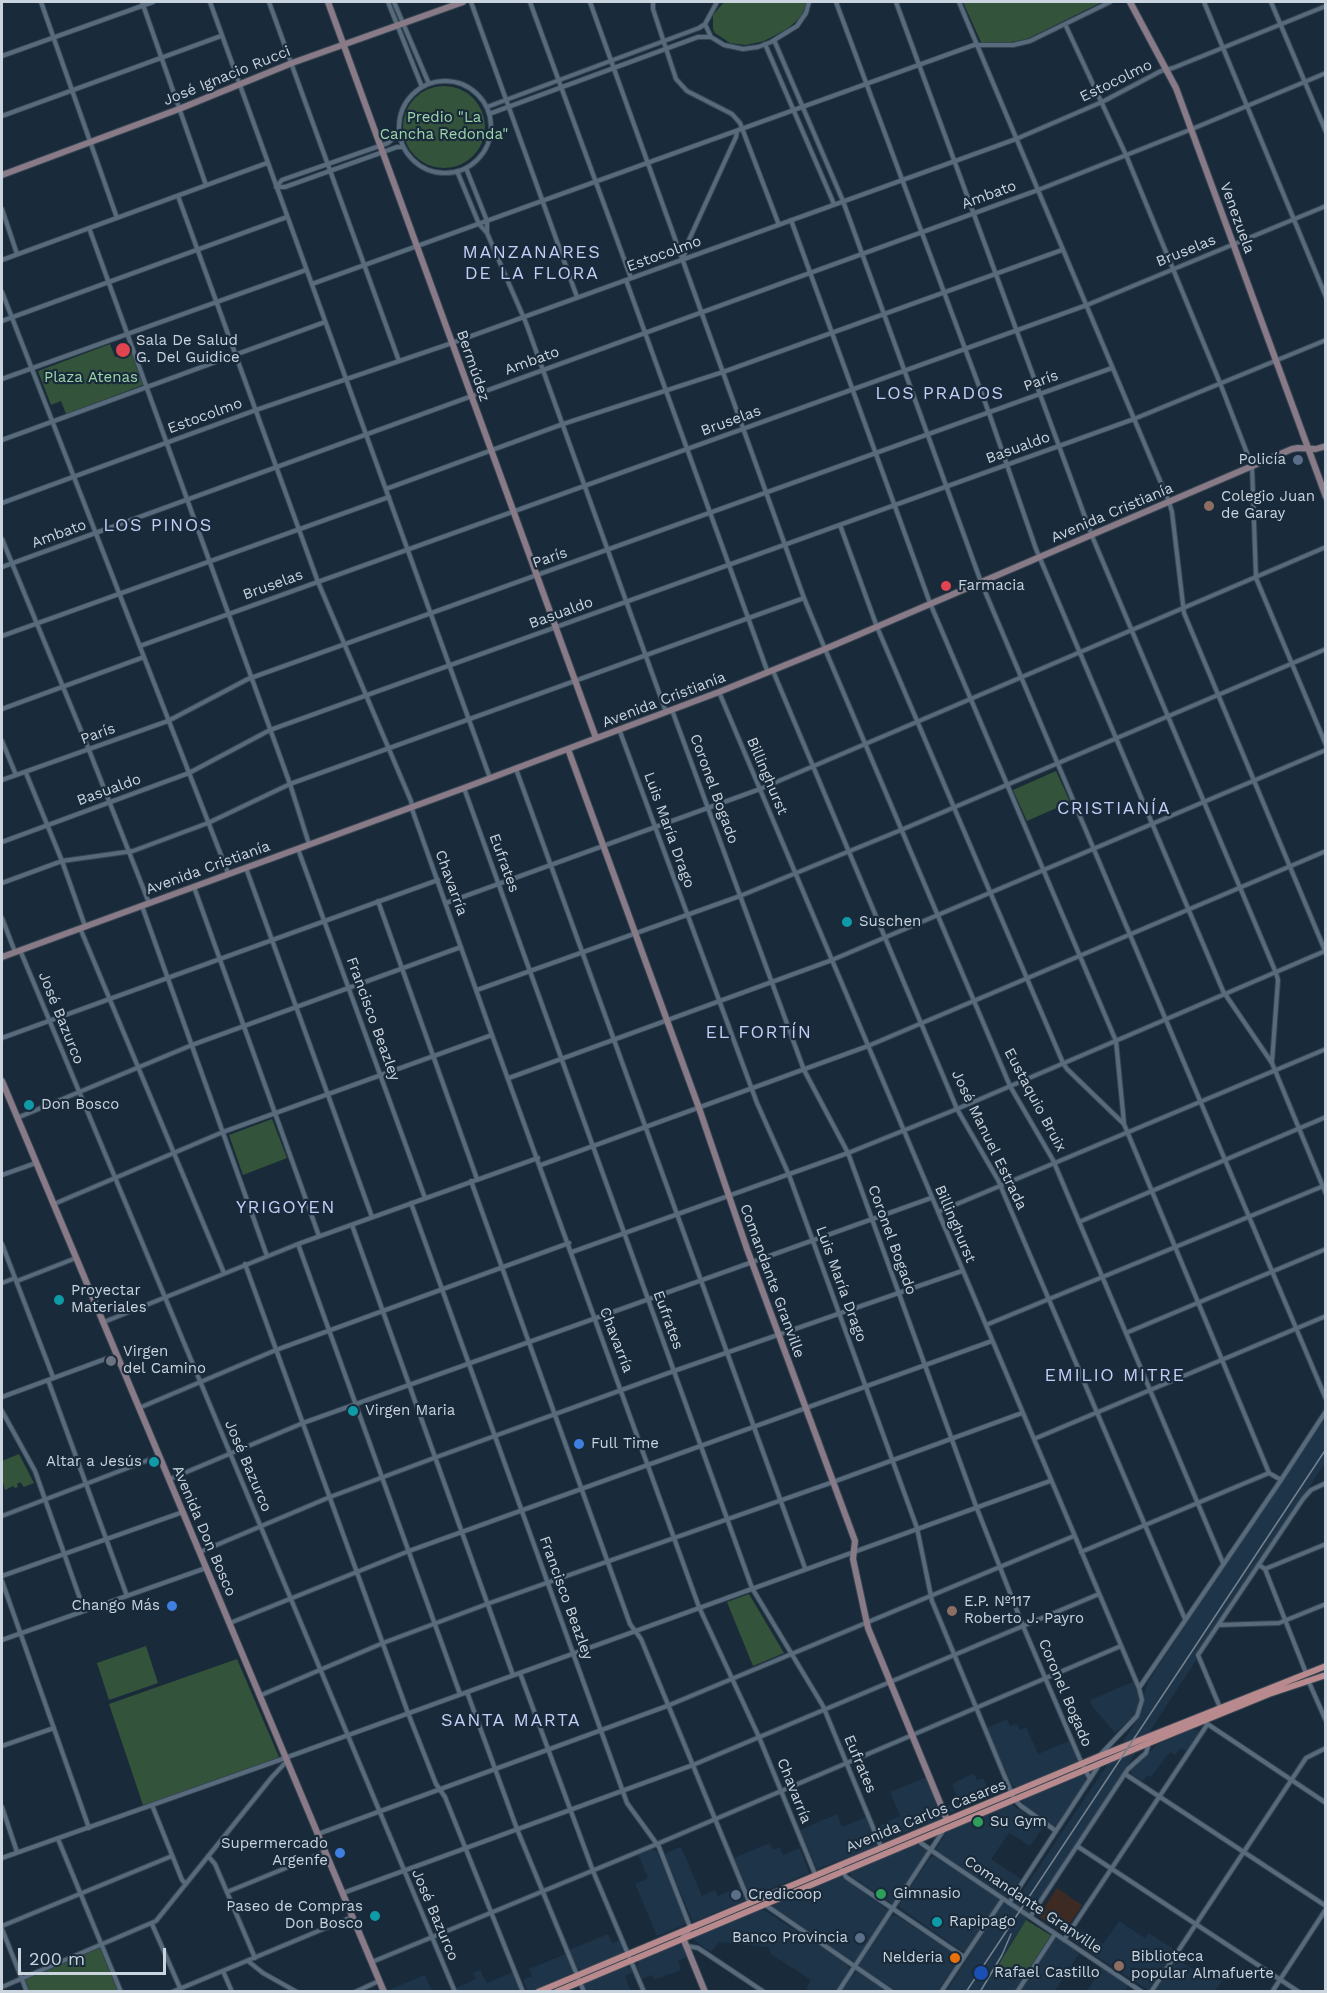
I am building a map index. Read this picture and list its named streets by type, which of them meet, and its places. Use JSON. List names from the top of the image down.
{
  "streets": {
    "main road": ["Avenida Carlos Casares"],
    "street": [
      "José Ignacio Rucci",
      "Estocolmo",
      "Ambato",
      "Venezuela",
      "Bruselas",
      "Bermúdez",
      "París",
      "Basualdo",
      "Avenida Cristianía",
      "Billinghurst",
      "Coronel Bogado",
      "Luis María Drago",
      "Eufrates",
      "Chavarría",
      "José Bazurco",
      "Francisco Beazley",
      "Eustaquio Bruix",
      "José Manuel Estrada",
      "Comandante Granville",
      "Avenida Don Bosco"
    ]
  },
  "crossings": [
    ["José Ignacio Rucci", "Bermúdez"],
    ["Estocolmo", "Venezuela"],
    ["Estocolmo", "Bermúdez"],
    ["Estocolmo", "Coronel Bogado"],
    ["Estocolmo", "Chavarría"],
    ["Estocolmo", "Eustaquio Bruix"],
    ["Estocolmo", "José Manuel Estrada"],
    ["Ambato", "Venezuela"],
    ["Ambato", "Bermúdez"],
    ["Ambato", "Coronel Bogado"],
    ["Ambato", "Chavarría"],
    ["Ambato", "Eustaquio Bruix"],
    ["Ambato", "José Manuel Estrada"],
    ["Venezuela", "Bruselas"],
    ["Venezuela", "Avenida Cristianía"],
    ["Bruselas", "Bermúdez"],
    ["Bruselas", "Coronel Bogado"],
    ["Bruselas", "Chavarría"],
    ["Bruselas", "Eustaquio Bruix"],
    ["Bruselas", "José Manuel Estrada"],
    ["Bermúdez", "París"],
    ["Bermúdez", "Basualdo"],
    ["Bermúdez", "Avenida Cristianía"],
    ["París", "Coronel Bogado"],
    ["París", "Chavarría"],
    ["París", "Eustaquio Bruix"],
    ["París", "José Manuel Estrada"],
    ["Basualdo", "Coronel Bogado"],
    ["Basualdo", "Chavarría"],
    ["Basualdo", "Eustaquio Bruix"],
    ["Basualdo", "José Manuel Estrada"],
    ["Avenida Cristianía", "Billinghurst"],
    ["Avenida Cristianía", "Coronel Bogado"],
    ["Avenida Cristianía", "Luis María Drago"],
    ["Avenida Cristianía", "Eufrates"],
    ["Avenida Cristianía", "Chavarría"],
    ["Avenida Cristianía", "José Bazurco"],
    ["Avenida Cristianía", "Francisco Beazley"],
    ["Avenida Cristianía", "Eustaquio Bruix"],
    ["Avenida Cristianía", "José Manuel Estrada"],
    ["Avenida Cristianía", "Comandante Granville"],
    ["Billinghurst", "Avenida Carlos Casares"],
    ["Coronel Bogado", "Avenida Carlos Casares"],
    ["Luis María Drago", "Avenida Carlos Casares"],
    ["Eufrates", "Avenida Carlos Casares"],
    ["Chavarría", "Avenida Carlos Casares"],
    ["Francisco Beazley", "Avenida Carlos Casares"],
    ["Comandante Granville", "Avenida Carlos Casares"]
  ],
  "districts": [
    "MANZANARES DE LA FLORA",
    "LOS PRADOS",
    "LOS PINOS",
    "CRISTIANÍA",
    "EL FORTÍN",
    "YRIGOYEN",
    "EMILIO MITRE",
    "SANTA MARTA"
  ],
  "parks": ["Predio \"La Cancha Redonda\"", "Plaza Atenas"],
  "places": [
    "Sala De Salud G. Del Guidice",
    "Policía",
    "Colegio Juan de Garay",
    "Farmacia",
    "Suschen",
    "Don Bosco",
    "Proyectar Materiales",
    "Virgen del Camino",
    "Virgen Maria",
    "Full Time",
    "Altar a Jesús",
    "Chango Más",
    "E.P. Nº117 Roberto J. Payro",
    "Su Gym",
    "Supermercado Argenfe",
    "Gimnasio",
    "Credicoop",
    "Paseo de Compras Don Bosco",
    "Rapipago",
    "Banco Provincia",
    "Nelderia",
    "Biblioteca popular Almafuerte",
    "Rafael Castillo"
  ],
  "scale_bar": "200 m"
}
